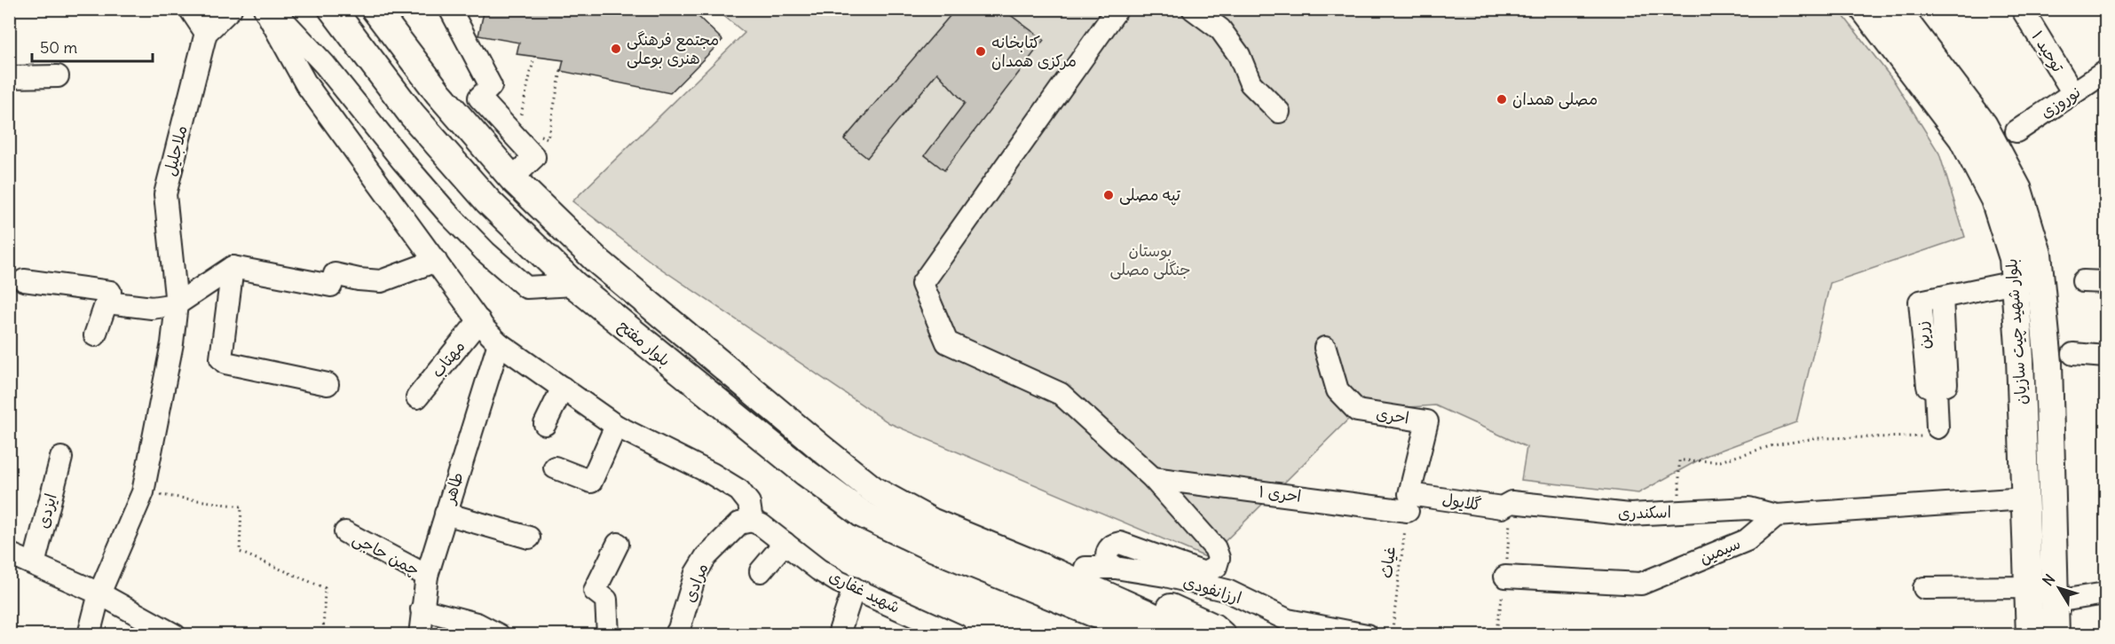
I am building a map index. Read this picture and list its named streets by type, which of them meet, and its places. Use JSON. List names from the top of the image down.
{
  "streets": {
    "main road": ["بلوار شهید چیت سازیان", "بلوار مفتح"],
    "street": [
      "توحید ۱",
      "نوروزی",
      "ملاجلیل",
      "زرین",
      "مهتاب",
      "احری",
      "طاهر",
      "احری ۱",
      "گلایول",
      "ایزدی",
      "اسکندری",
      "سیمین",
      "چمن حاجی",
      "مرادی",
      "ارزانفودی",
      "شهید غفاری"
    ],
    "path": ["غیاث"]
  },
  "crossings": [
    ["توحید ۱", "نوروزی"],
    ["بلوار شهید چیت سازیان", "زرین"],
    ["بلوار مفتح", "ارزانفودی"],
    ["احری", "احری ۱"],
    ["احری", "گلایول"],
    ["احری", "غیاث"],
    ["طاهر", "چمن حاجی"],
    ["احری ۱", "گلایول"],
    ["احری ۱", "غیاث"],
    ["گلایول", "اسکندری"],
    ["گلایول", "غیاث"],
    ["اسکندری", "سیمین"],
    ["مرادی", "شهید غفاری"]
  ],
  "parks": ["بوستان جنگلی مصلی"],
  "places": [
    "مجتمع فرهنگی هنری بوعلی",
    "کتابخانه مرکزی همدان",
    "مصلی همدان",
    "تپه مصلی"
  ],
  "scale_bar": "50 m",
  "north": "top left"
}
